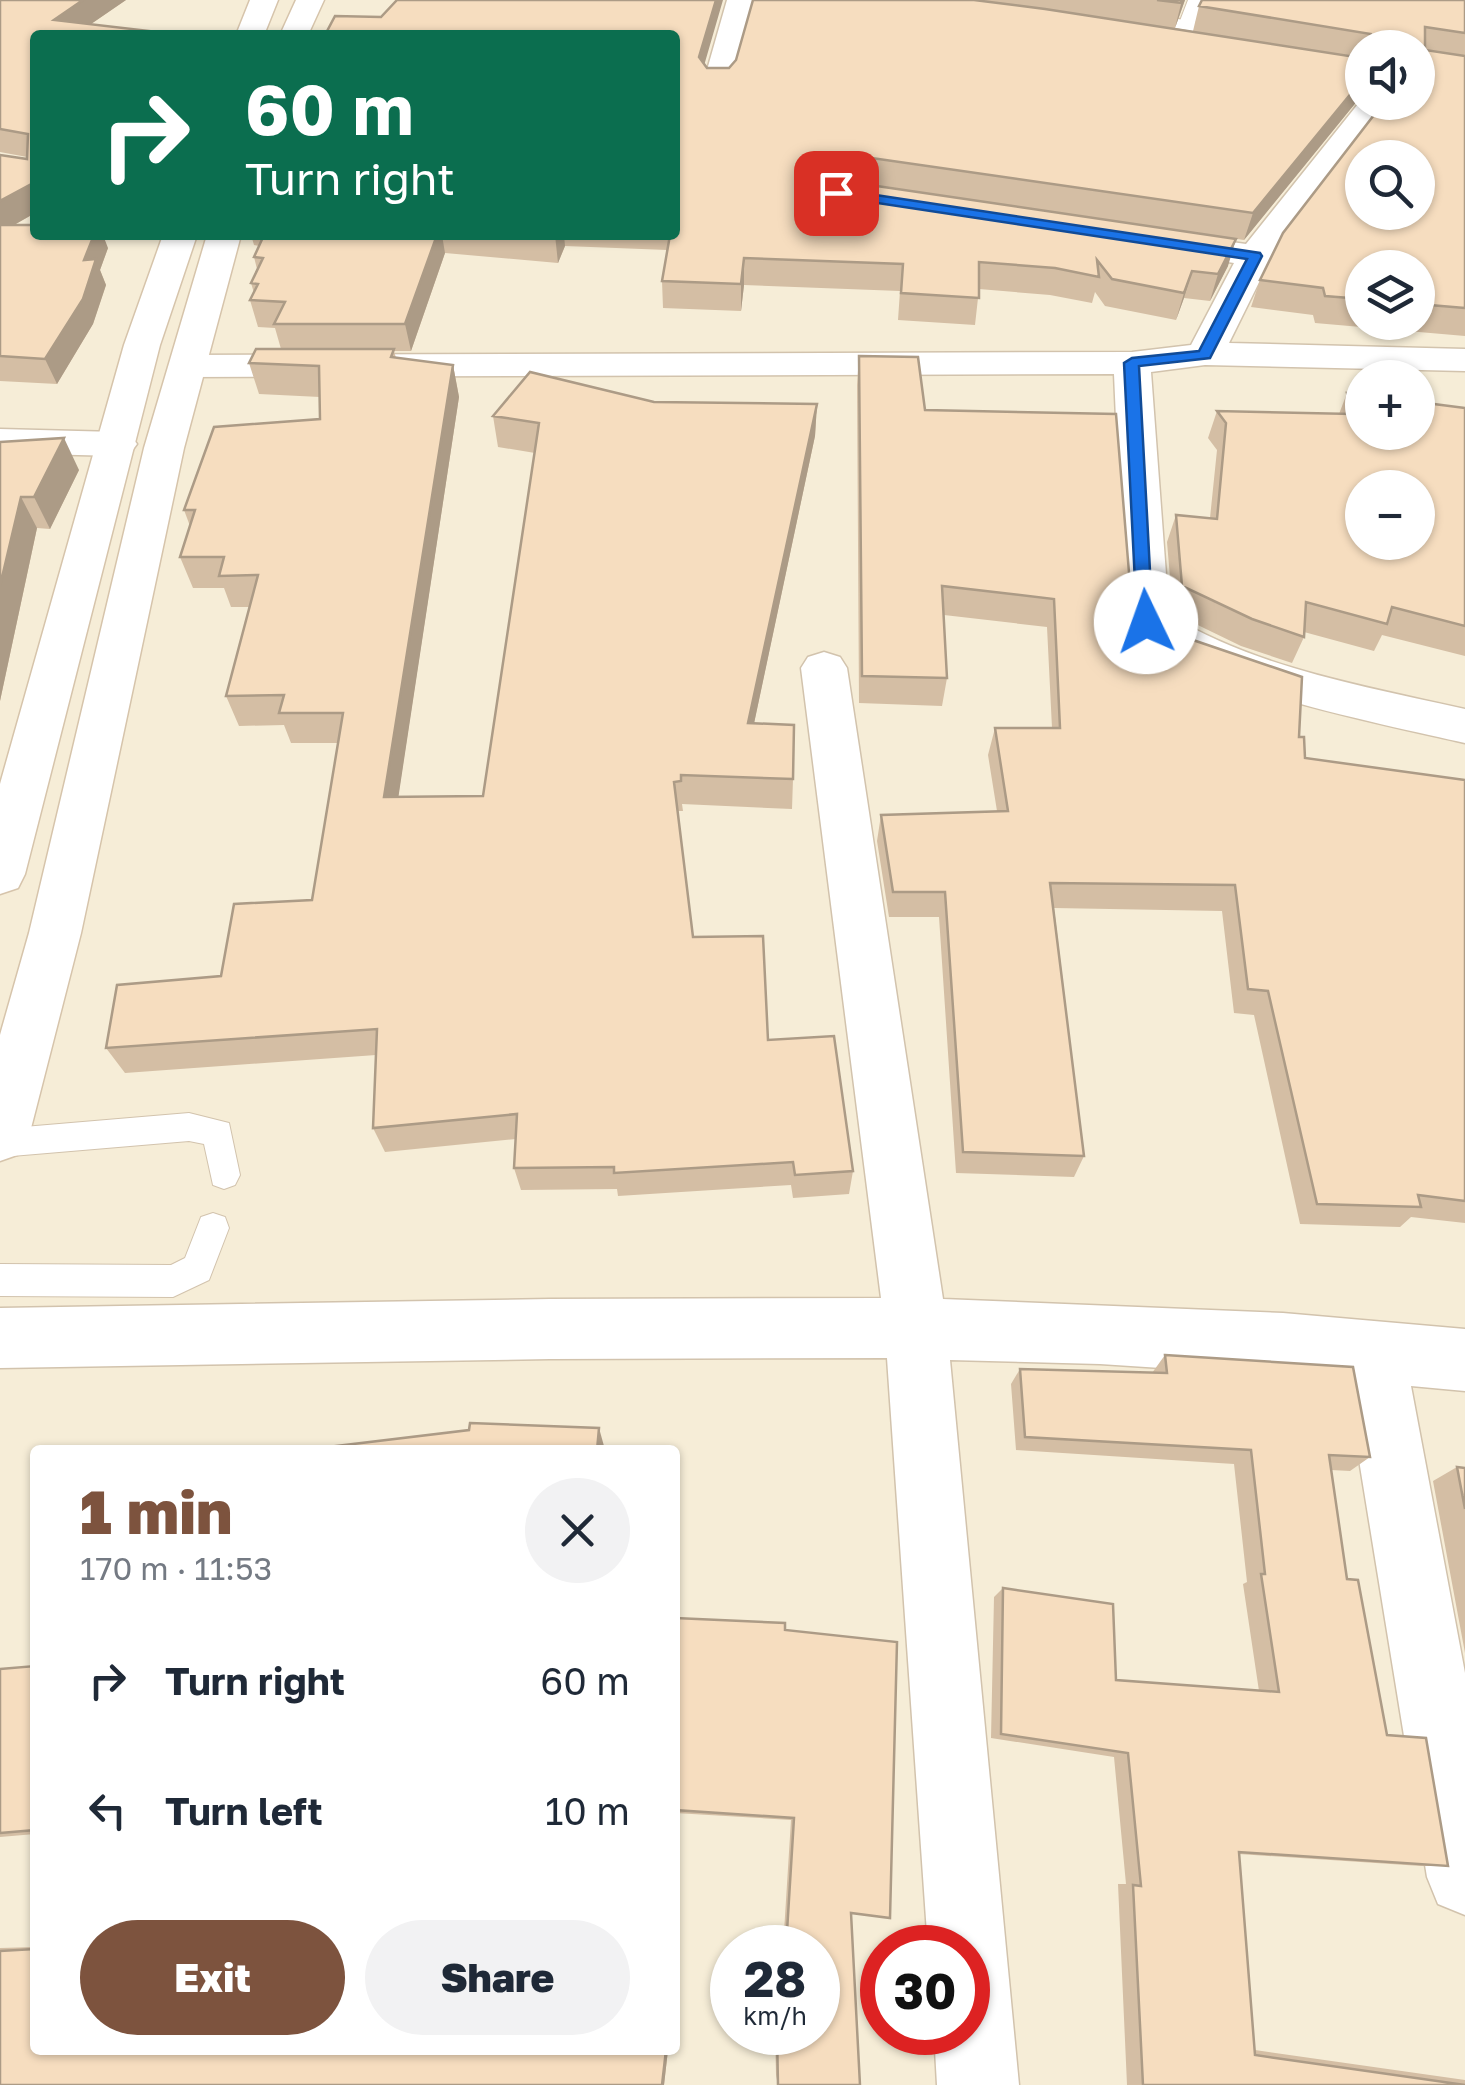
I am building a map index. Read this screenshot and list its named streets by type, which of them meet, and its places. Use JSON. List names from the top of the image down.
{
  "page": {
    "map_buttons": ["+", "−"],
    "turn": ["60 m", "Turn right"],
    "heading": ["1 min", "170 m · 11:53"],
    "list": [
      {
        "name": "Turn right",
        "value": "60 m"
      },
      {
        "name": "Turn left",
        "value": "10 m"
      }
    ],
    "buttons": ["Exit", "Share"],
    "speed": "28 km/h",
    "limit": "30"
  }
}
